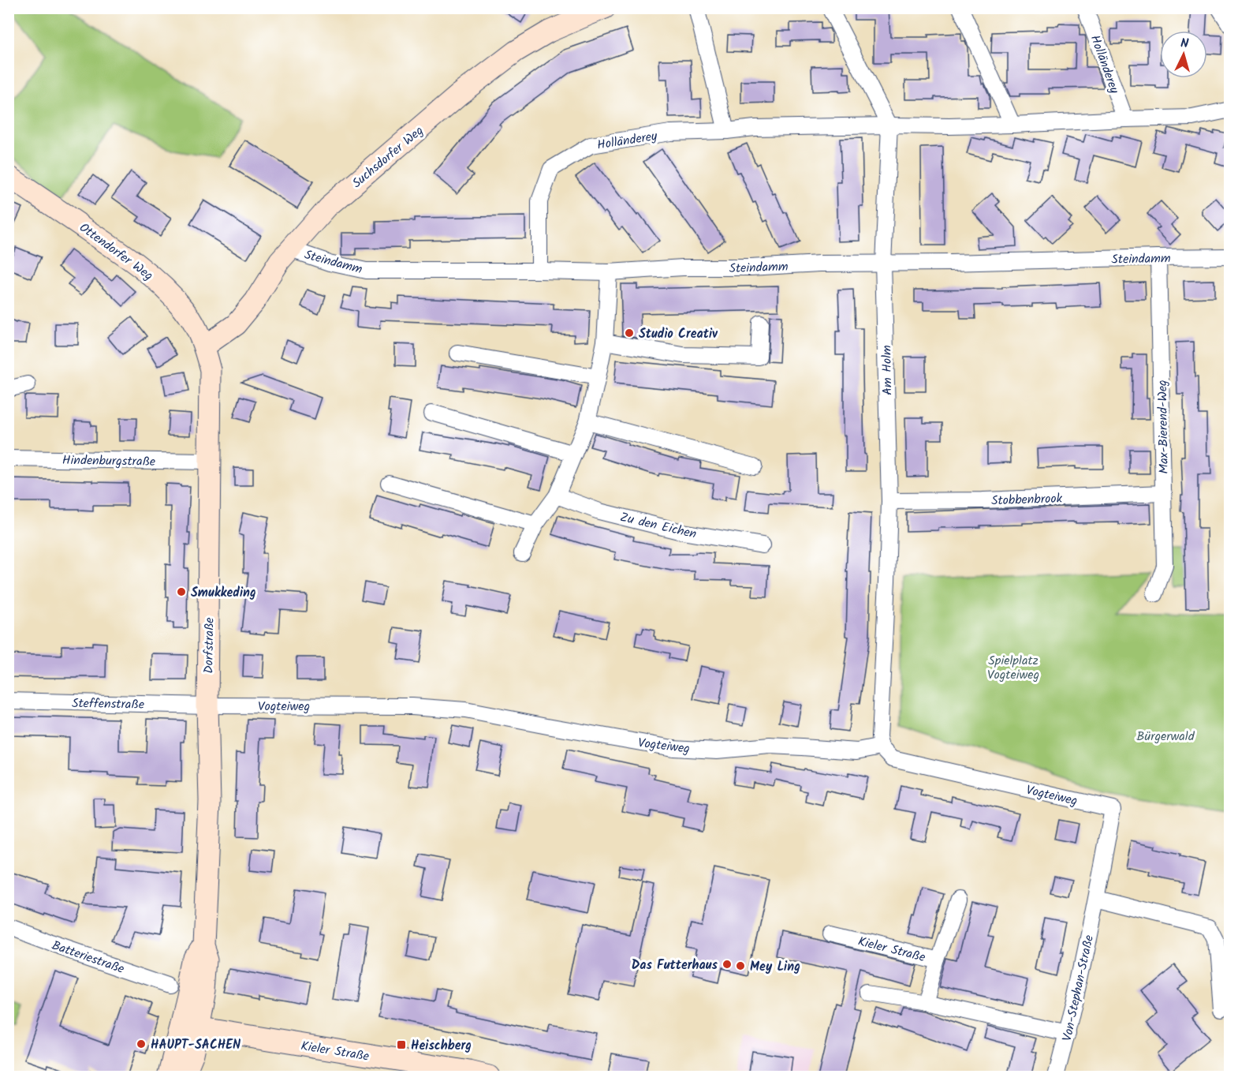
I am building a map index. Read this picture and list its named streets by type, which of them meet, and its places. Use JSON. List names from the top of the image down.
{
  "streets": {
    "main road": [
      "Suchsdorfer Weg",
      "Ottendorfer Weg",
      "Dorfstraße",
      "Kieler Straße"
    ],
    "street": [
      "Holländerey",
      "Steindamm",
      "Am Holm",
      "Max-Bierend-Weg",
      "Hindenburgstraße",
      "Stobbenbrook",
      "Zu den Eichen",
      "Steffenstraße",
      "Vogteiweg",
      "Batteriestraße",
      "Von-Stephan-Straße"
    ]
  },
  "crossings": [
    ["Holländerey", "Steindamm"],
    ["Holländerey", "Am Holm"],
    ["Suchsdorfer Weg", "Ottendorfer Weg"],
    ["Suchsdorfer Weg", "Steindamm"],
    ["Suchsdorfer Weg", "Dorfstraße"],
    ["Ottendorfer Weg", "Dorfstraße"],
    ["Steindamm", "Am Holm"],
    ["Steindamm", "Max-Bierend-Weg"],
    ["Am Holm", "Stobbenbrook"],
    ["Am Holm", "Vogteiweg"],
    ["Max-Bierend-Weg", "Stobbenbrook"],
    ["Hindenburgstraße", "Dorfstraße"],
    ["Dorfstraße", "Steffenstraße"],
    ["Dorfstraße", "Vogteiweg"],
    ["Dorfstraße", "Kieler Straße"],
    ["Steffenstraße", "Vogteiweg"],
    ["Vogteiweg", "Von-Stephan-Straße"]
  ],
  "parks": ["Spielplatz Vogteiweg", "Bürgerwald"],
  "places": {
    "other": [
      "Studio Creativ",
      "Smukkeding",
      "Das Futterhaus",
      "Mey Ling",
      "HAUPT-SACHEN"
    ],
    "transit": ["Heischberg"]
  },
  "north": "top"
}
